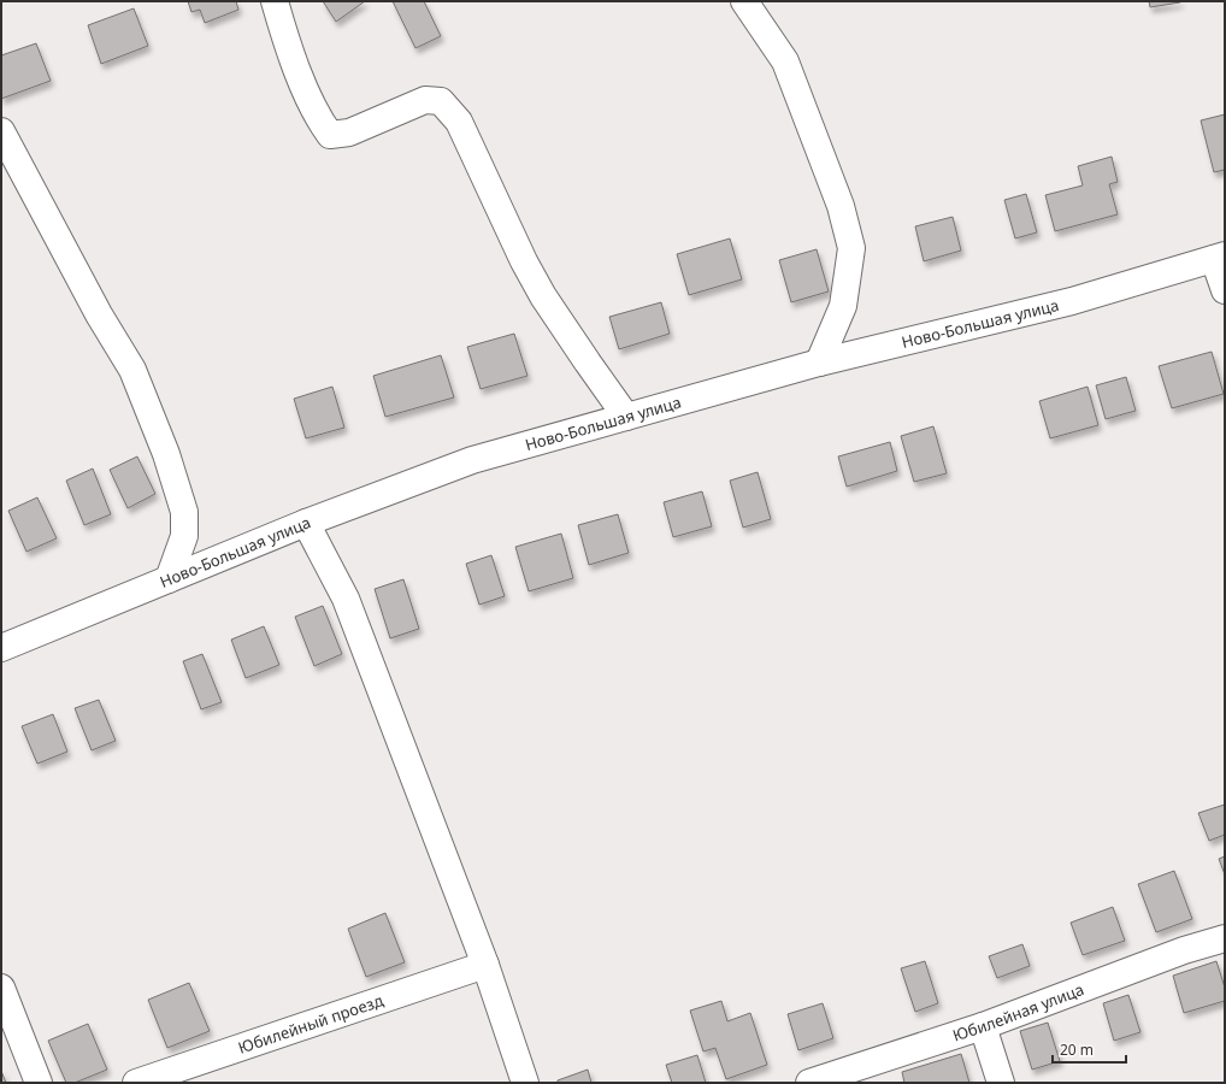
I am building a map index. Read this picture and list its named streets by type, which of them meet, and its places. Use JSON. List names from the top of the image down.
{
  "streets": {
    "street": ["Ново-Большая улица", "Юбилейная улица", "Юбилейный проезд"]
  },
  "scale_bar": "20 m"
}
